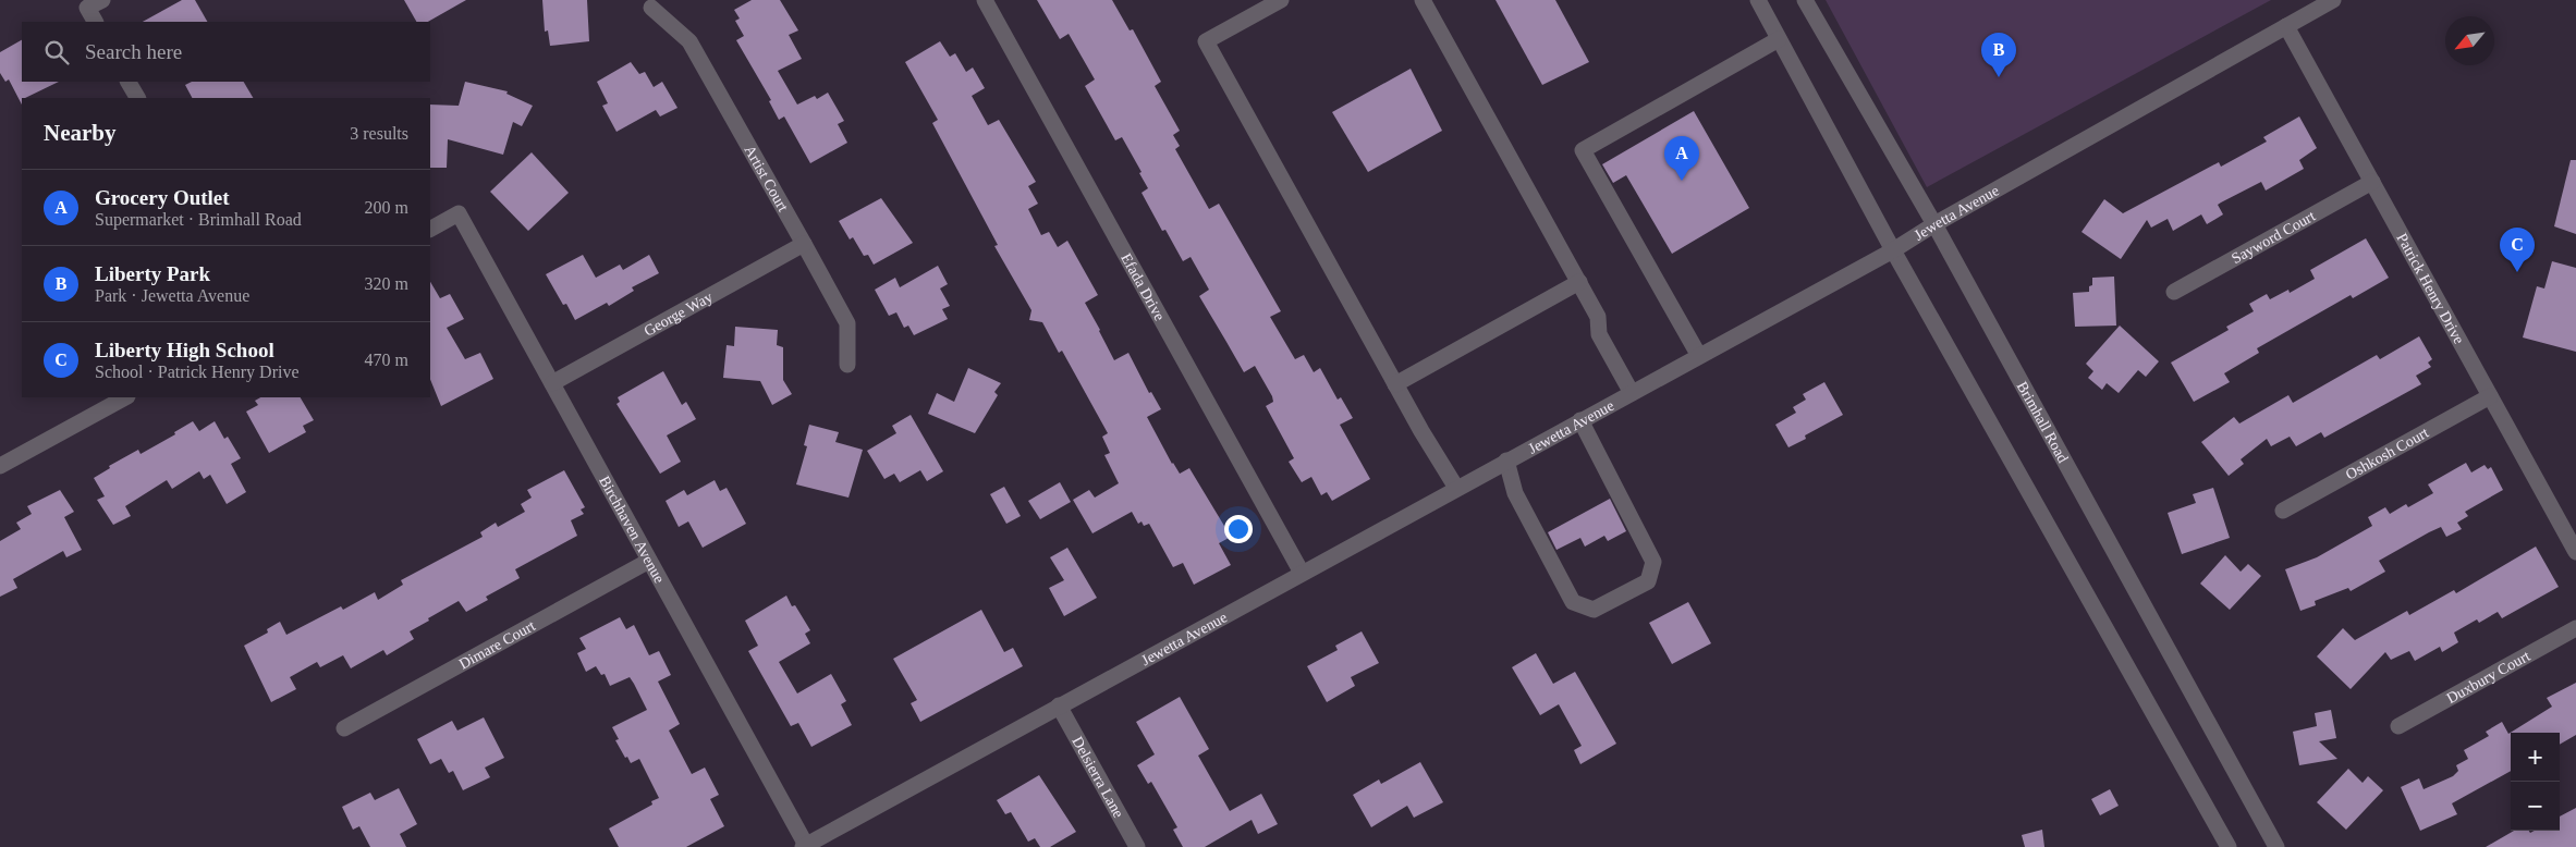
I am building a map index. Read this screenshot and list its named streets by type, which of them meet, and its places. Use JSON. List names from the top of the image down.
{
  "streets": {
    "street": [
      "Artist Court",
      "Jewetta Avenue",
      "Sayword Court",
      "Efada Drive",
      "Patrick Henry Drive",
      "George Way",
      "Brimhall Road",
      "Oshkosh Court",
      "Birchhaven Avenue",
      "Dimare Court",
      "Duxbury Court",
      "Delsierra Lane"
    ]
  },
  "crossings": [
    ["Artist Court", "George Way"],
    ["Jewetta Avenue", "Efada Drive"],
    ["Jewetta Avenue", "Patrick Henry Drive"],
    ["Jewetta Avenue", "Brimhall Road"],
    ["Jewetta Avenue", "Birchhaven Avenue"],
    ["Jewetta Avenue", "Delsierra Lane"],
    ["Sayword Court", "Patrick Henry Drive"],
    ["Patrick Henry Drive", "Oshkosh Court"],
    ["George Way", "Birchhaven Avenue"],
    ["Birchhaven Avenue", "Dimare Court"]
  ],
  "north": "bottom left",
  "page": {
    "search": "Search here",
    "pins": ["B", "A", "C"],
    "heading": ["Nearby", "3 results"],
    "list": [
      {
        "mark": "A",
        "name": "Grocery Outlet",
        "note": "Supermarket · Brimhall Road",
        "value": "200 m"
      },
      {
        "mark": "B",
        "name": "Liberty Park",
        "note": "Park · Jewetta Avenue",
        "value": "320 m"
      },
      {
        "mark": "C",
        "name": "Liberty High School",
        "note": "School · Patrick Henry Drive",
        "value": "470 m"
      }
    ],
    "map_buttons": ["+", "−"]
  }
}
